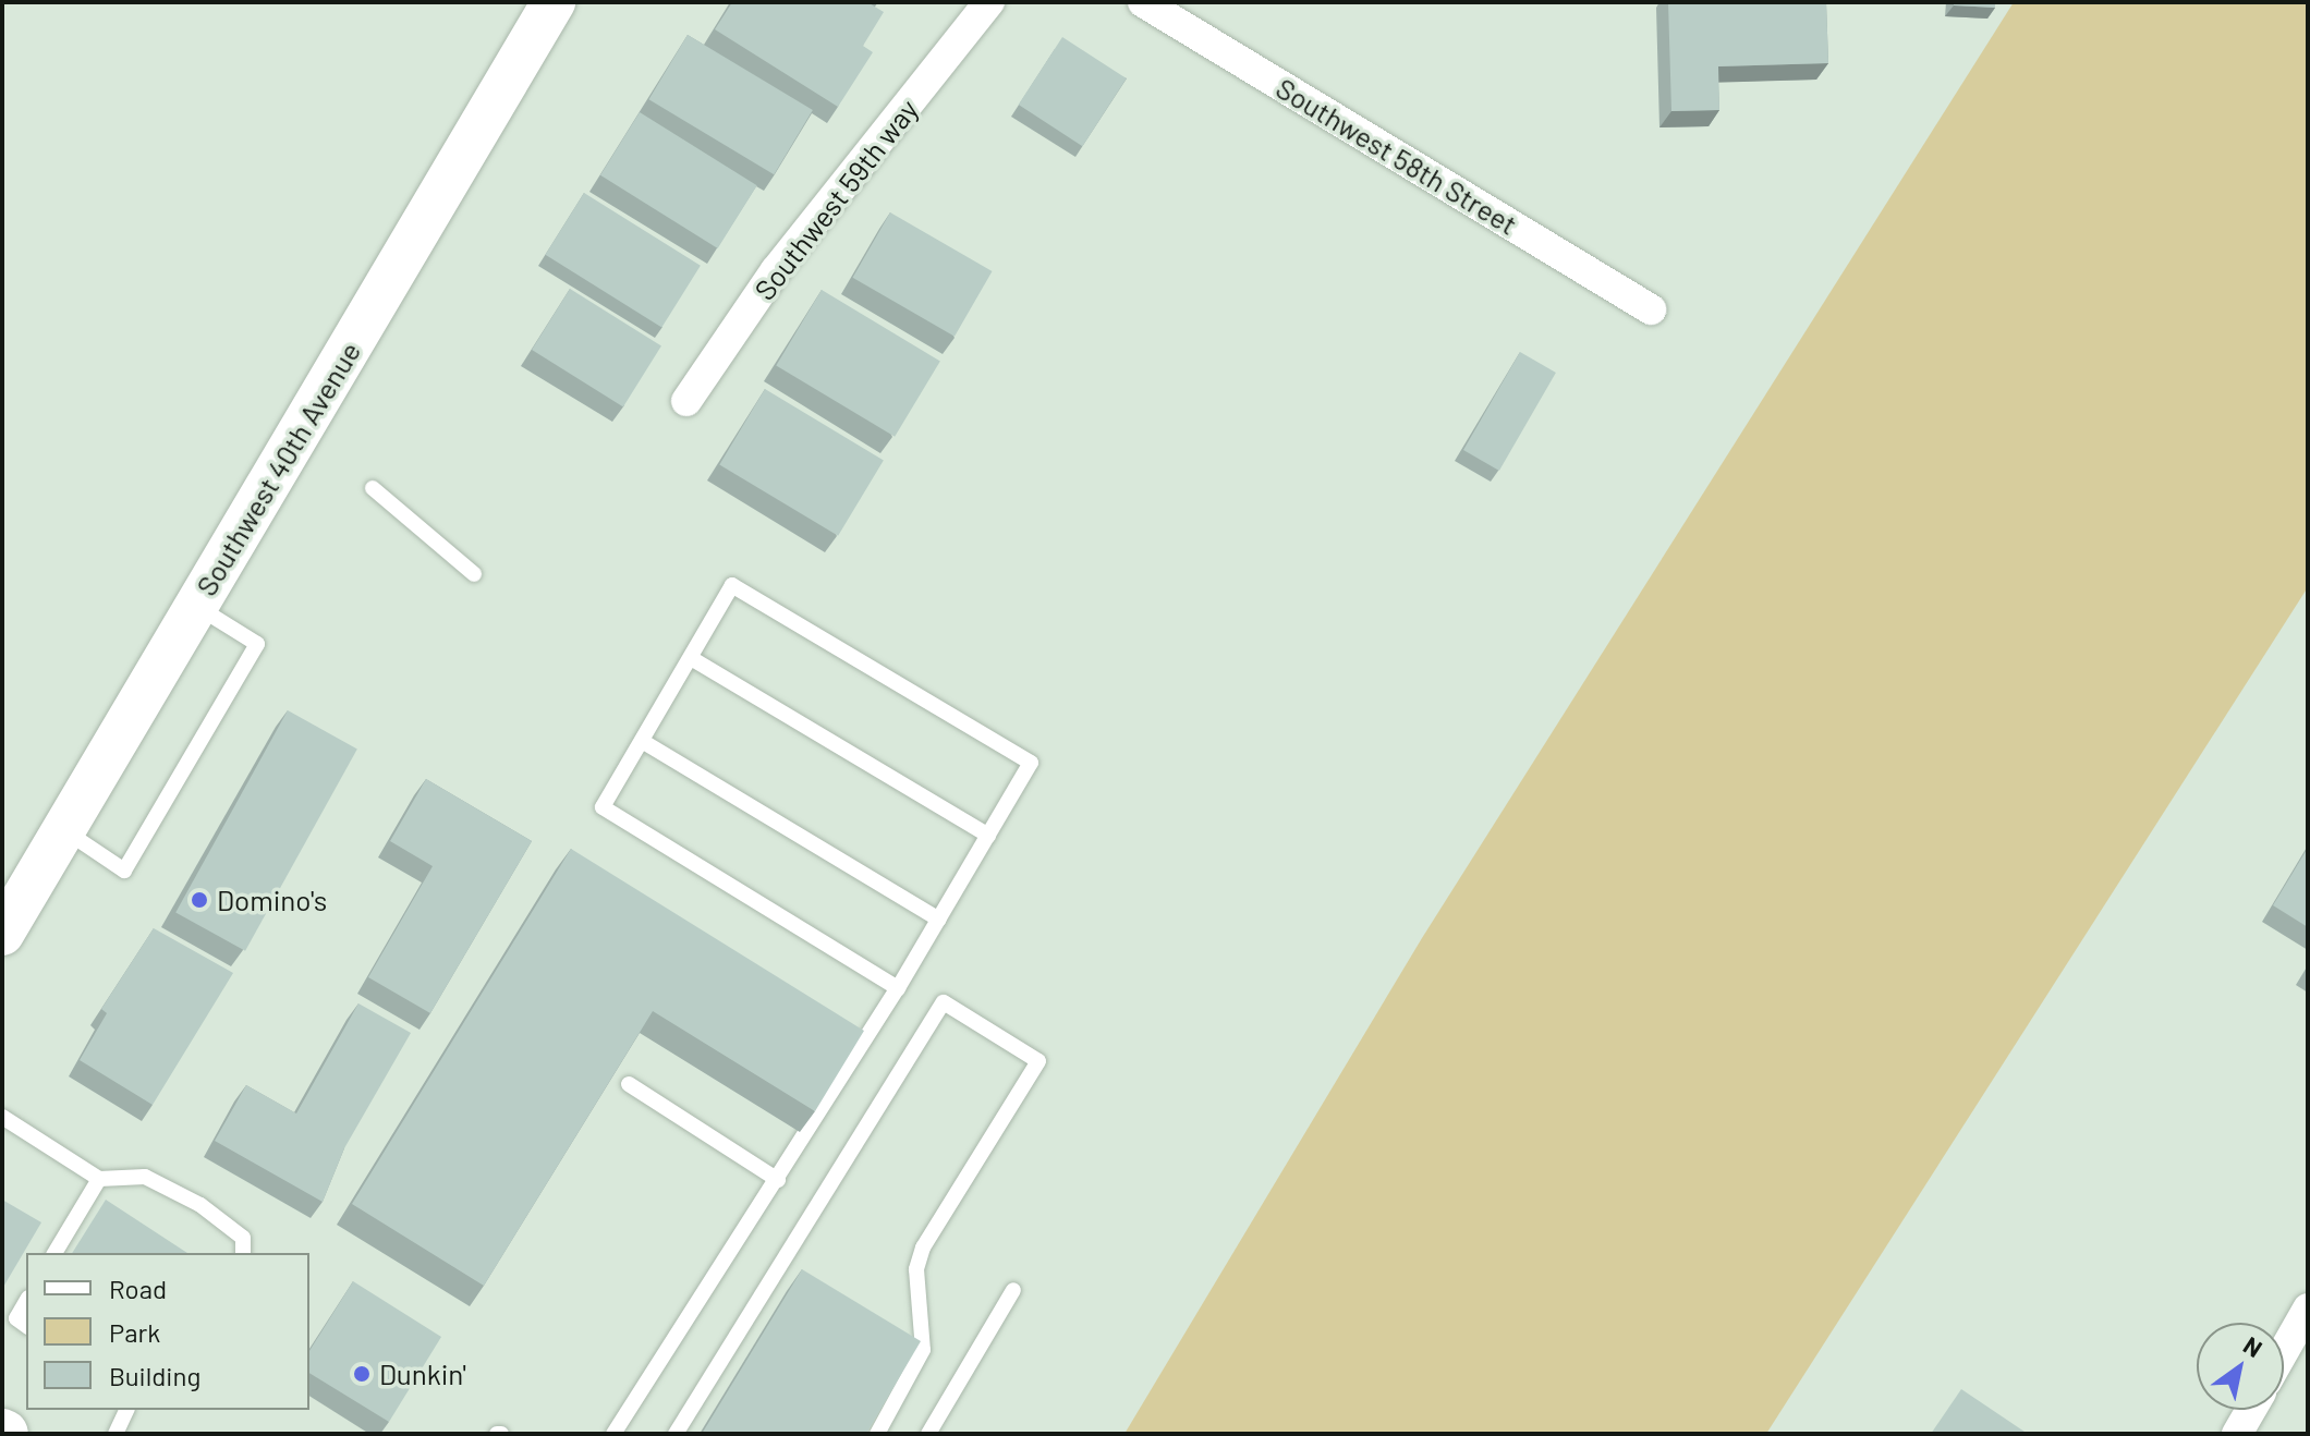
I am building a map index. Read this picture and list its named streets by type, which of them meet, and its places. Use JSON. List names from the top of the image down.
{
  "streets": {
    "street": ["Southwest 58th Street", "Southwest 59th way", "Southwest 40th Avenue"]
  },
  "places": ["Domino's", "Dunkin'"],
  "legend": ["Road", "Park", "Building"],
  "north": "top right"
}
